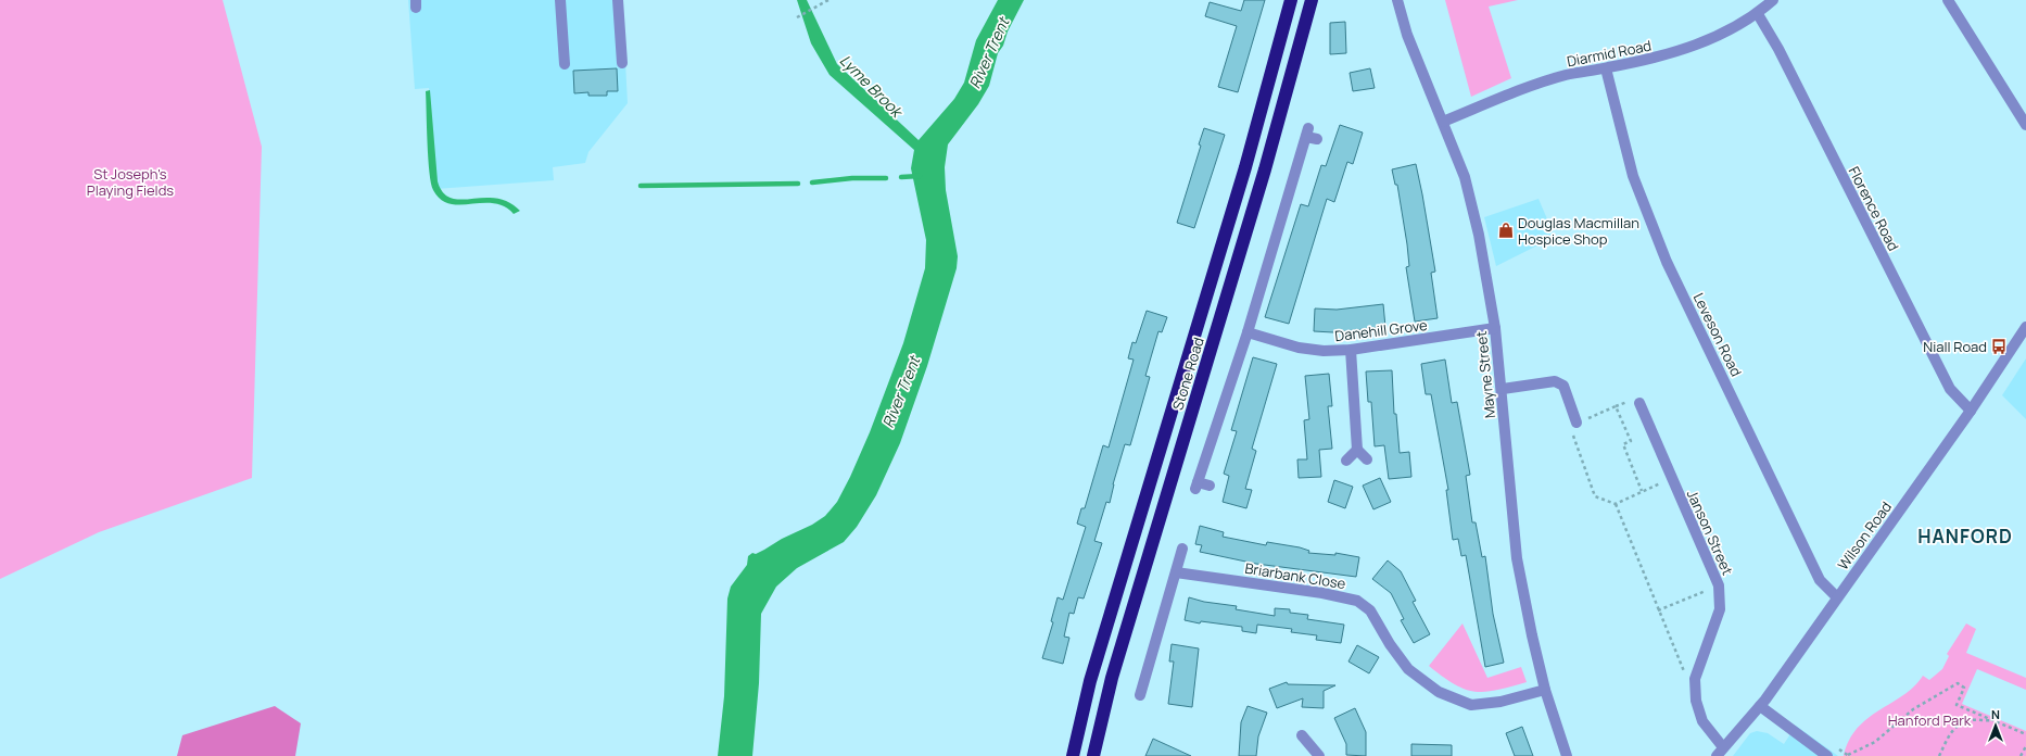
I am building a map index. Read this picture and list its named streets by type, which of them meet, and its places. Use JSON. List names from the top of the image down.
{
  "streets": {
    "highway": ["Stone Road"],
    "street": [
      "Diarmid Road",
      "Florence Road",
      "Danehill Grove",
      "Leveson Road",
      "Mayne Street",
      "Janson Street",
      "Wilson Road",
      "Briarbank Close"
    ]
  },
  "crossings": [
    ["Diarmid Road", "Florence Road"],
    ["Diarmid Road", "Leveson Road"],
    ["Diarmid Road", "Mayne Street"],
    ["Florence Road", "Wilson Road"],
    ["Danehill Grove", "Mayne Street"],
    ["Leveson Road", "Wilson Road"],
    ["Mayne Street", "Briarbank Close"],
    ["Janson Street", "Wilson Road"]
  ],
  "districts": ["HANFORD"],
  "water": ["River Trent", "Lyme Brook"],
  "parks": ["St Joseph's Playing Fields", "Hanford Park"],
  "places": {
    "shop": ["Douglas Macmillan Hospice Shop"],
    "bus stop": ["Niall Road"]
  },
  "north": "top"
}
